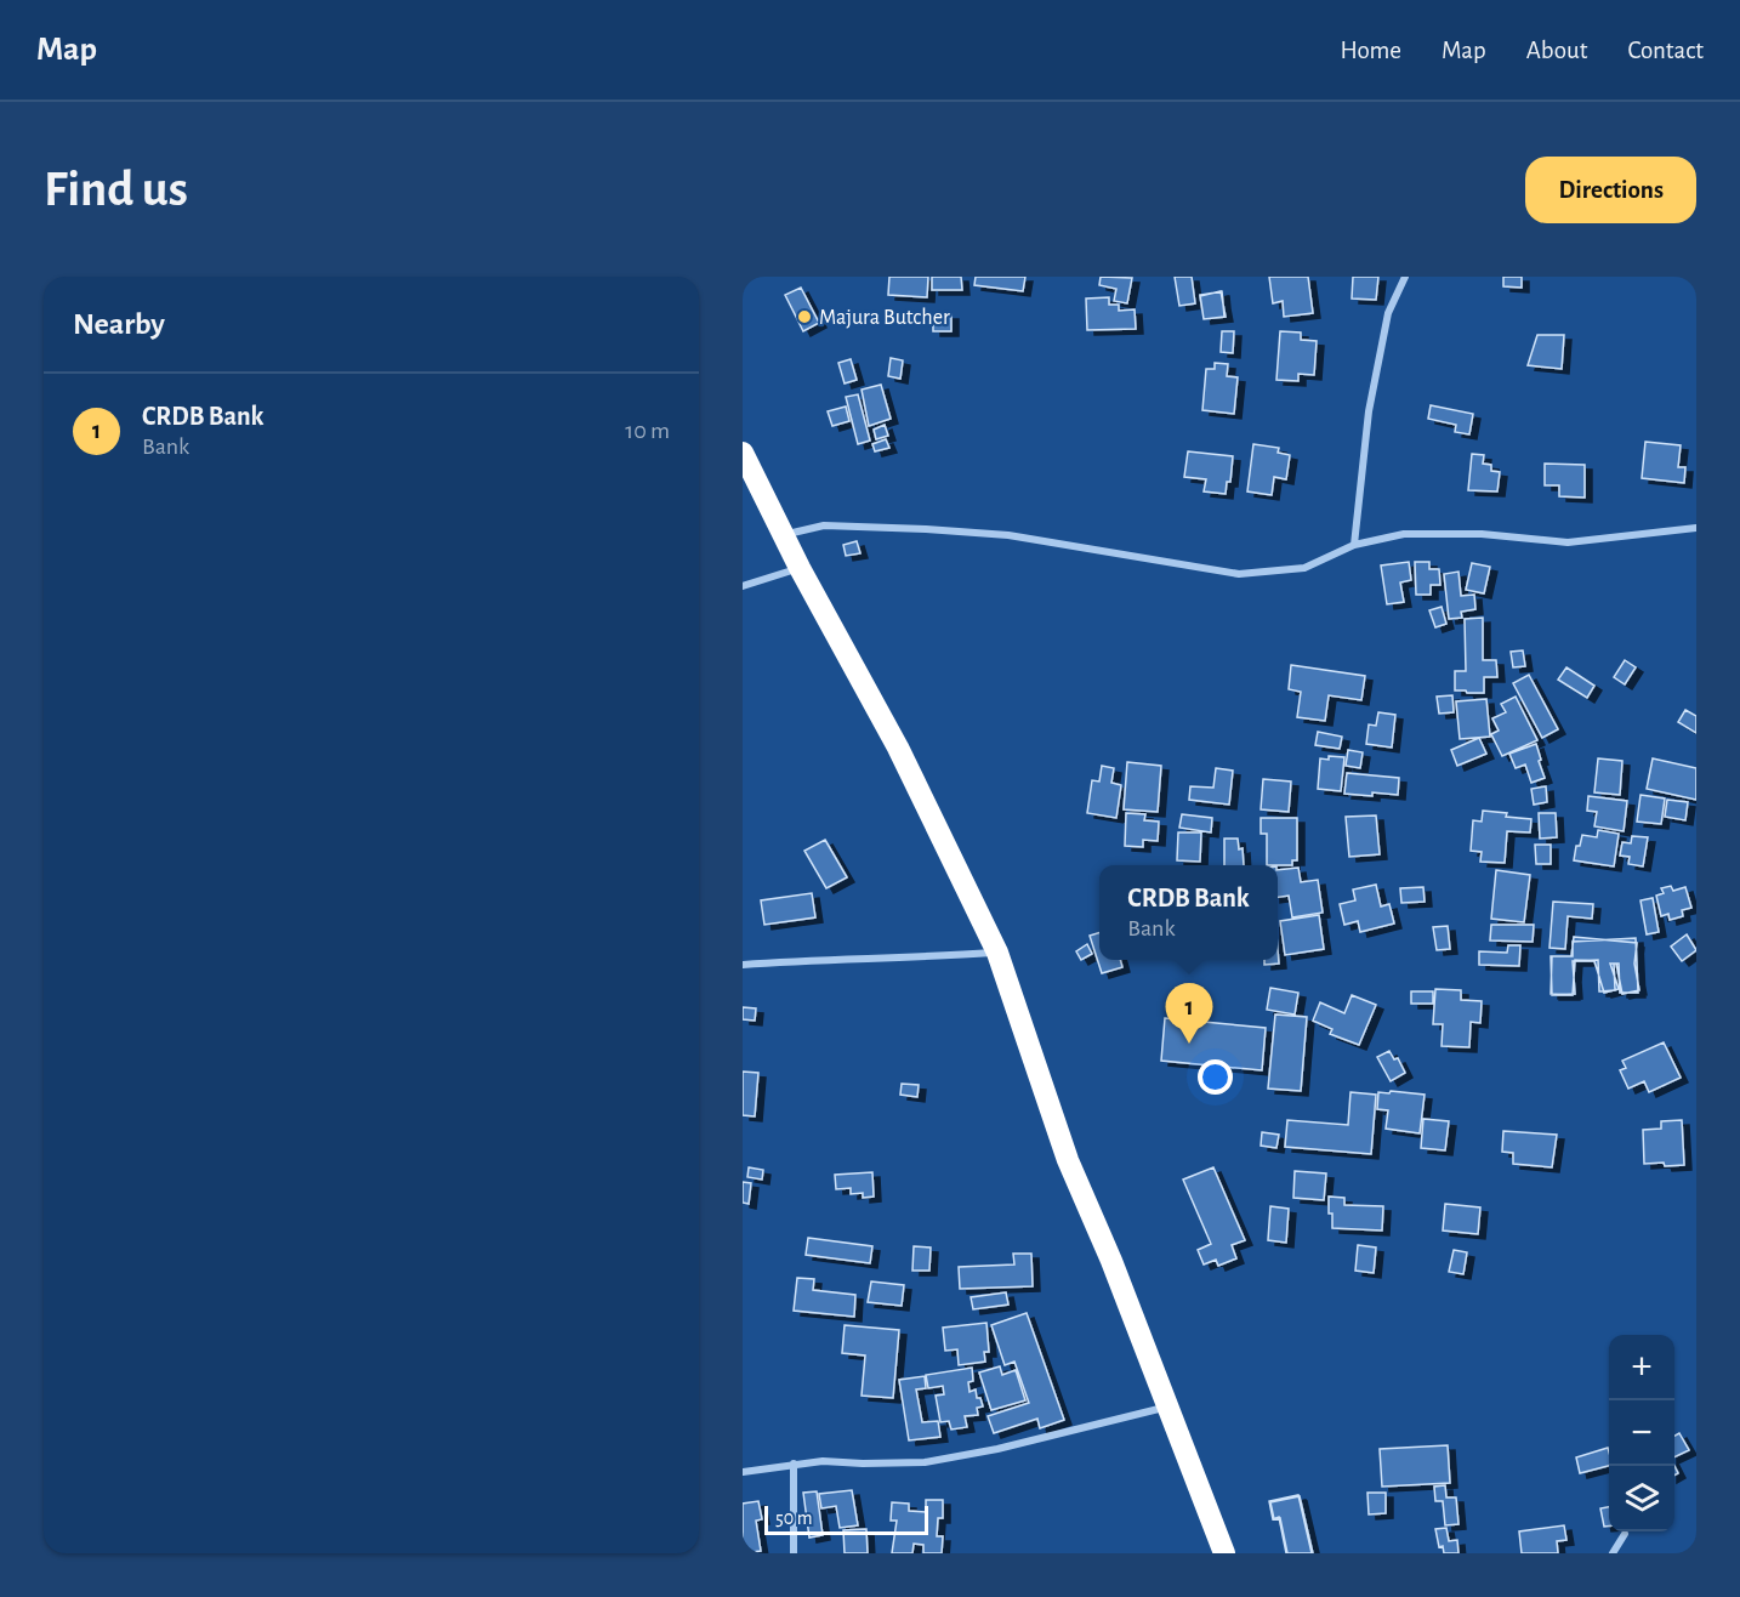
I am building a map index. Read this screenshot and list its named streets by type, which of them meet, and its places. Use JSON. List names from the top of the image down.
{
  "places": ["Majura Butcher"],
  "scale_bar": "50 m",
  "page": {
    "header": "Map",
    "nav": [
      "Home",
      "Map",
      "About",
      "Contact"
    ],
    "buttons": "Directions",
    "title": "Find us",
    "heading": "Nearby",
    "list": [
      {
        "mark": "1",
        "name": "CRDB Bank",
        "note": "Bank",
        "value": "10 m"
      }
    ],
    "popup": ["CRDB Bank", "Bank"],
    "pins": "1",
    "map_buttons": ["+", "−"],
    "scale": "50 m"
  }
}
